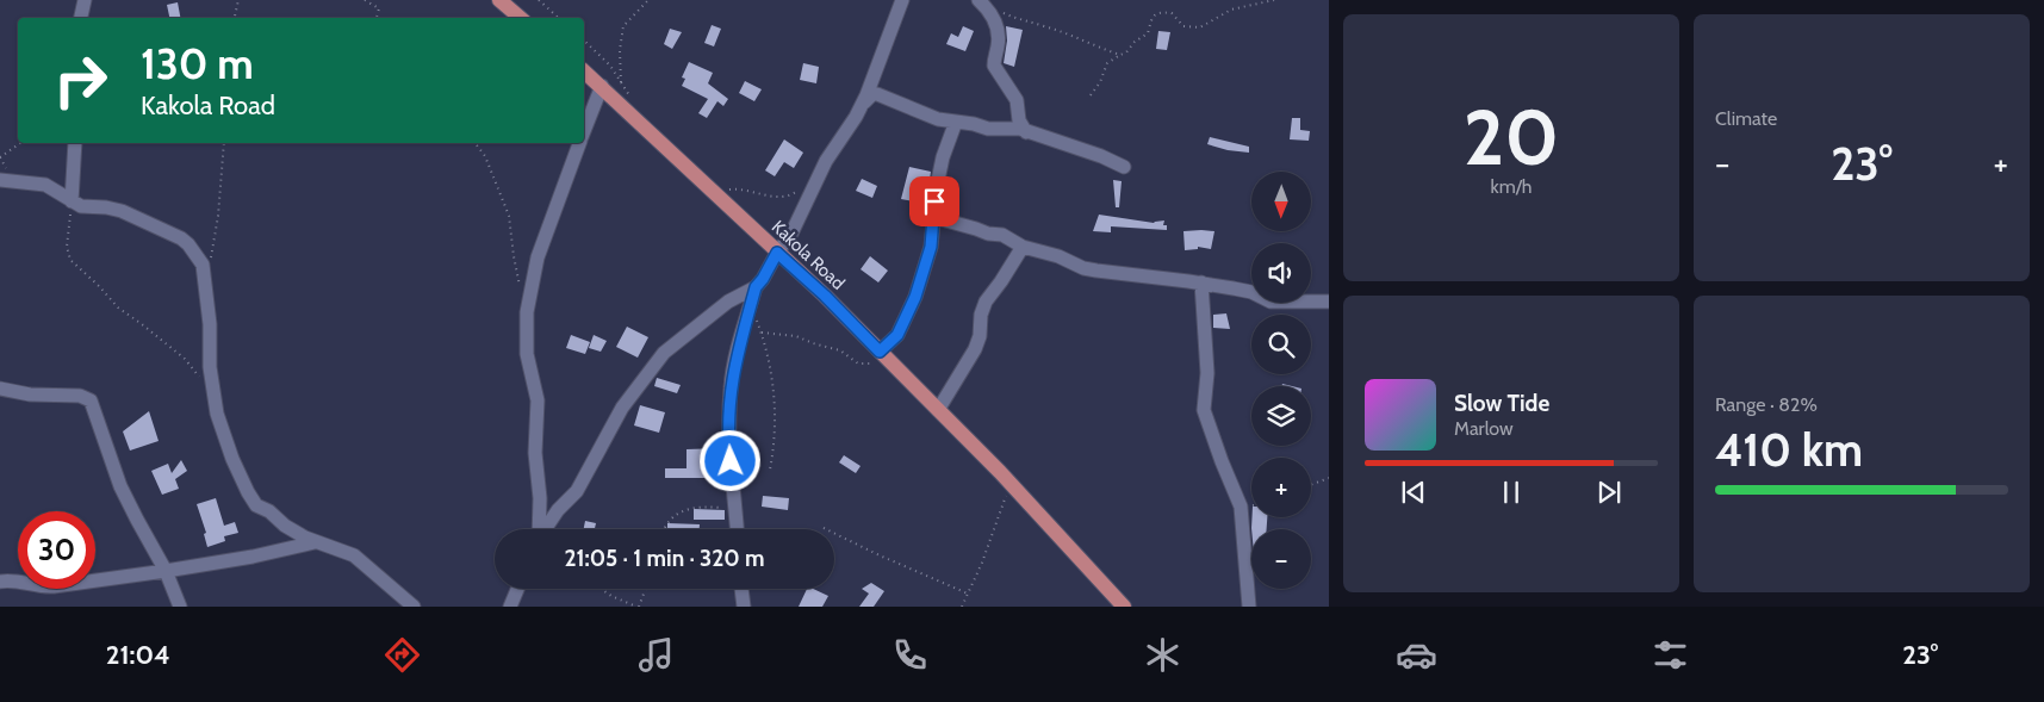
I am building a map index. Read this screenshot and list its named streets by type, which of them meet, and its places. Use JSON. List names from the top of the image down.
{
  "streets": {
    "main road": ["Kakola Road"]
  },
  "north": "bottom",
  "page": {
    "tile": [
      ["20", "km/h"],
      "Climate",
      ["Range · 82%", "410 km"]
    ],
    "turn": ["130 m", "Kakola Road"],
    "heat": ["−", "23°", "+"],
    "map_buttons": ["+", "−"],
    "song": ["Slow Tide", "Marlow"],
    "limit": "30",
    "trip": "21:05 · 1 min · 320 m",
    "tabs": ["21:04", "23°"]
  }
}
